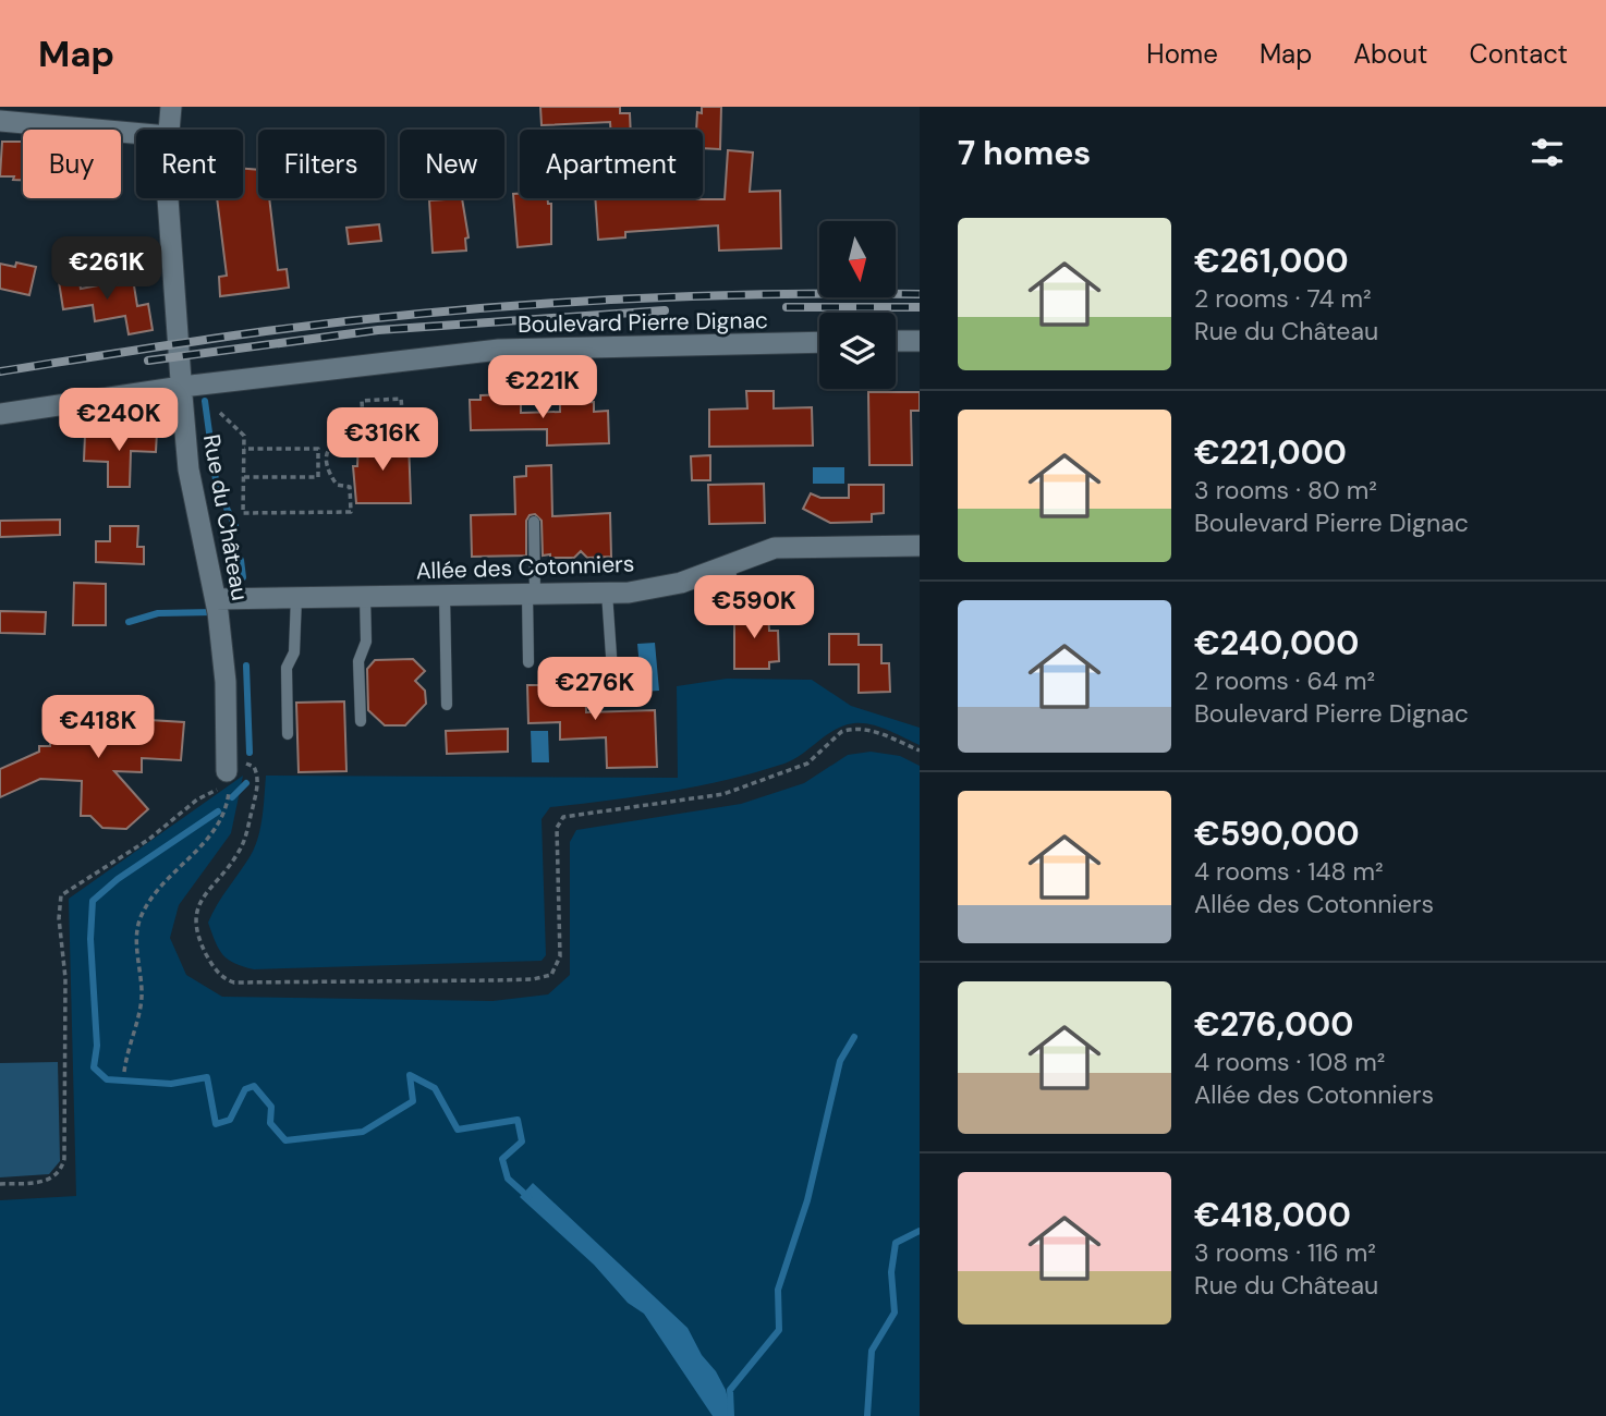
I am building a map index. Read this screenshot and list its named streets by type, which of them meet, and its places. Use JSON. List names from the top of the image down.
{
  "streets": {
    "street": ["Boulevard Pierre Dignac", "Rue du Château", "Allée des Cotonniers"]
  },
  "crossings": [
    ["Boulevard Pierre Dignac", "Rue du Château"],
    ["Rue du Château", "Allée des Cotonniers"]
  ],
  "north": "bottom",
  "page": {
    "header": "Map",
    "nav": [
      "Home",
      "Map",
      "About",
      "Contact"
    ],
    "heading": "7 homes",
    "chip": [
      "Buy",
      "Rent",
      "Filters",
      "New",
      "Apartment"
    ],
    "list": [
      {
        "name": "€261,000",
        "note": "2 rooms · 74 m² · Rue du Château"
      },
      {
        "name": "€221,000",
        "note": "3 rooms · 80 m² · Boulevard Pierre Dignac"
      },
      {
        "name": "€240,000",
        "note": "2 rooms · 64 m² · Boulevard Pierre Dignac"
      },
      {
        "name": "€590,000",
        "note": "4 rooms · 148 m² · Allée des Cotonniers"
      },
      {
        "name": "€276,000",
        "note": "4 rooms · 108 m² · Allée des Cotonniers"
      },
      {
        "name": "€418,000",
        "note": "3 rooms · 116 m² · Rue du Château"
      }
    ],
    "price": [
      "€261K",
      "€221K",
      "€240K",
      "€316K",
      "€590K",
      "€276K",
      "€418K"
    ]
  }
}
